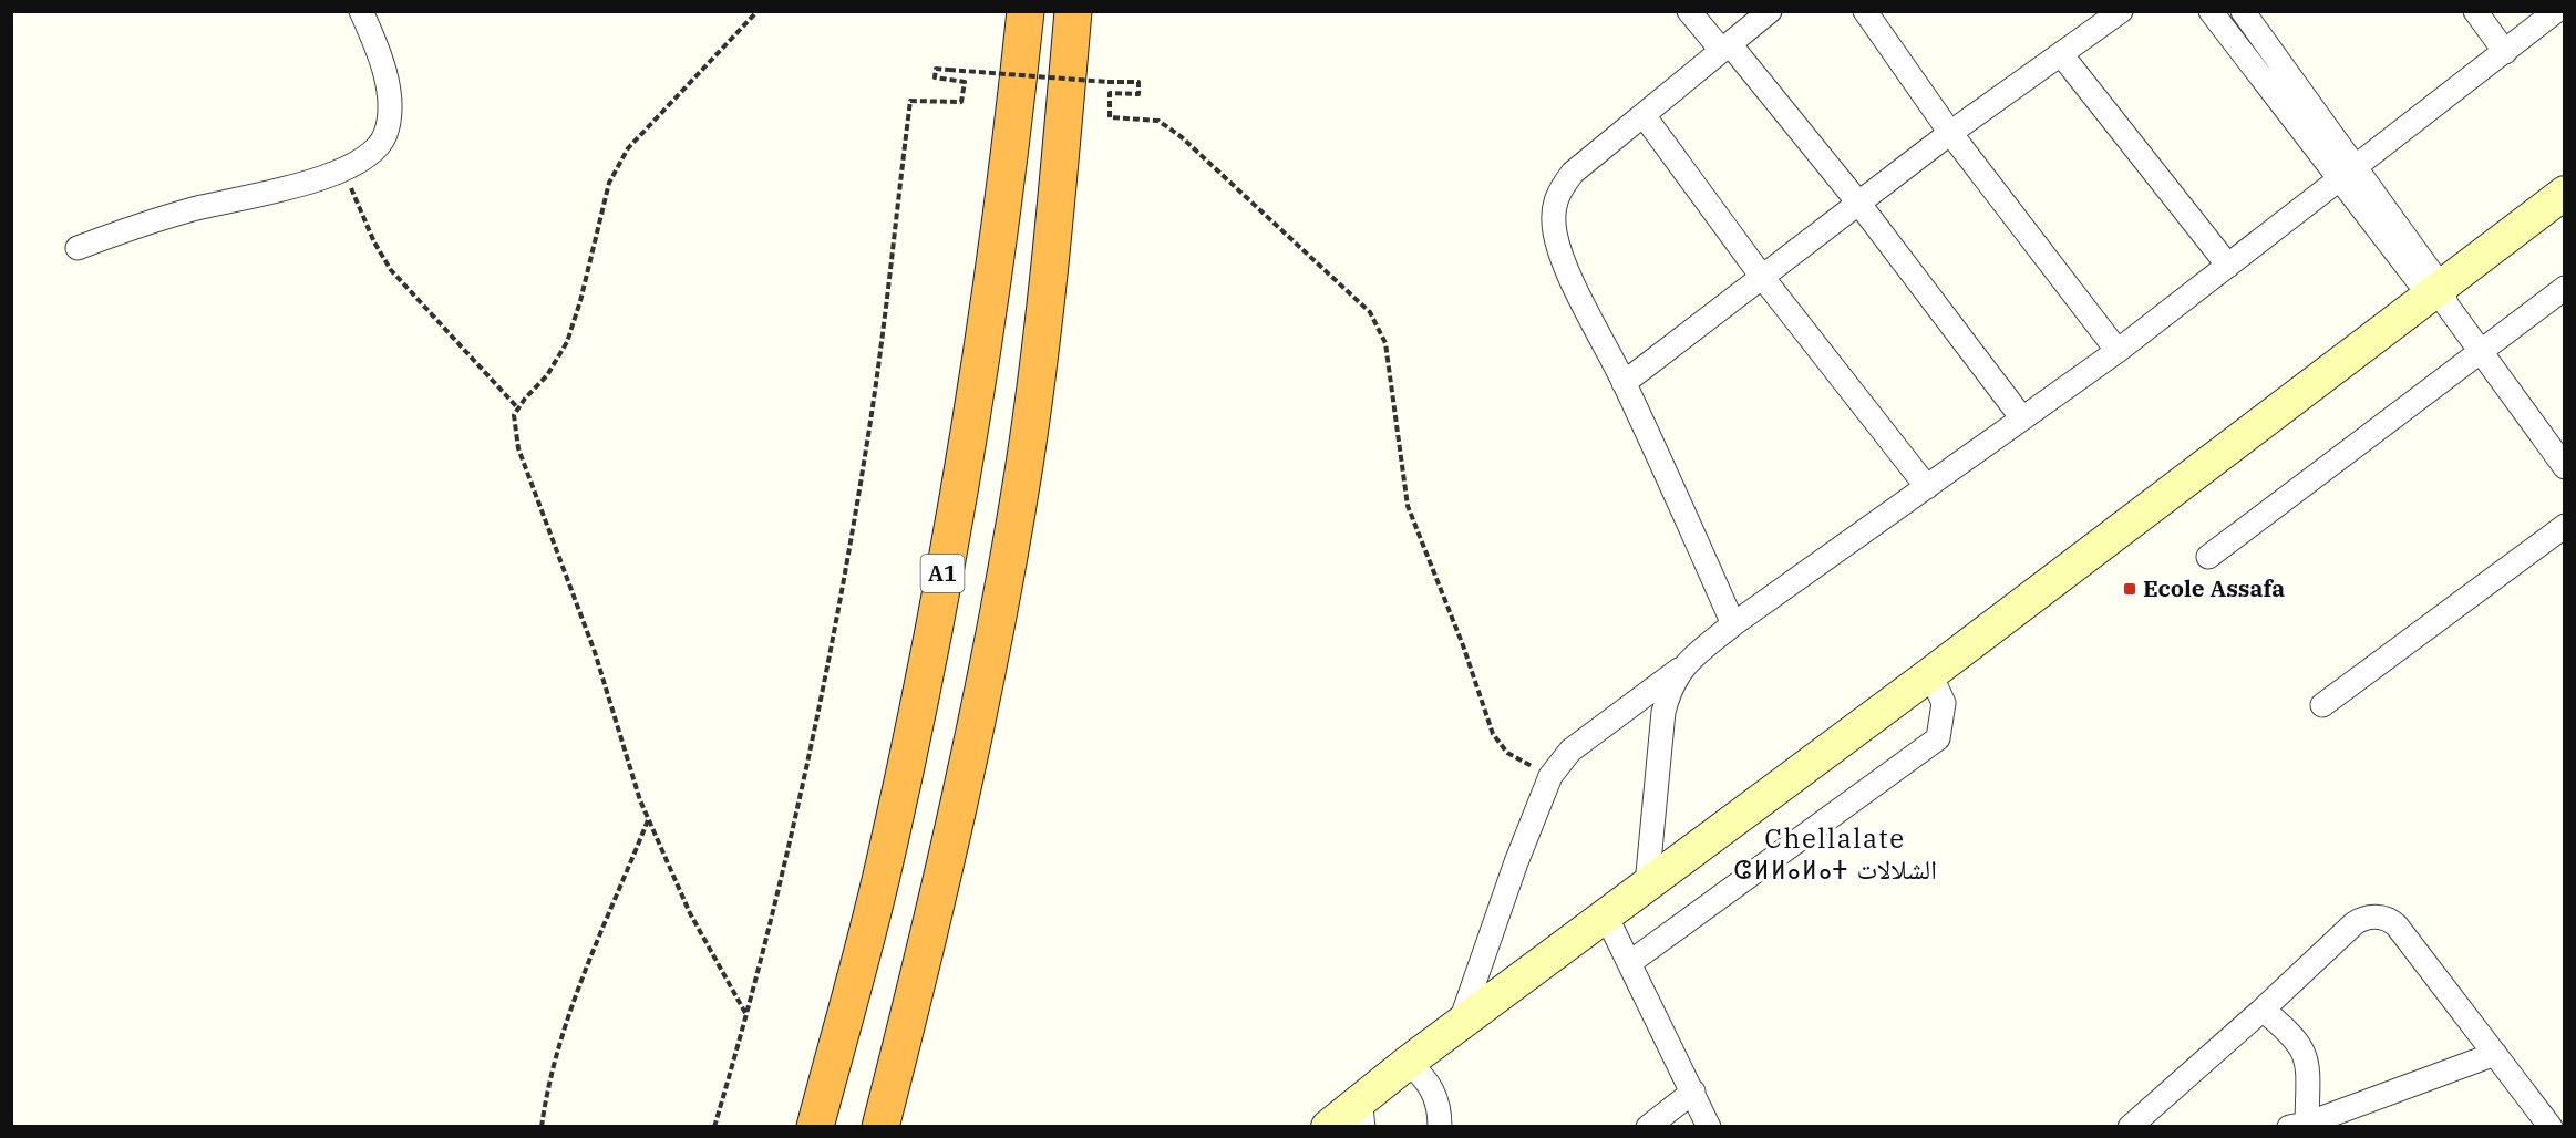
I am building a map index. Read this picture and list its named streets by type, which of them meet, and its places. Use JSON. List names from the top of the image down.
{
  "streets": {
    "highway": ["A1"]
  },
  "districts": ["Chellalate ⵛⵍⵍⴰⵍⴰⵜ الشلالات"],
  "places": {
    "transit": ["Ecole Assafa"]
  }
}
